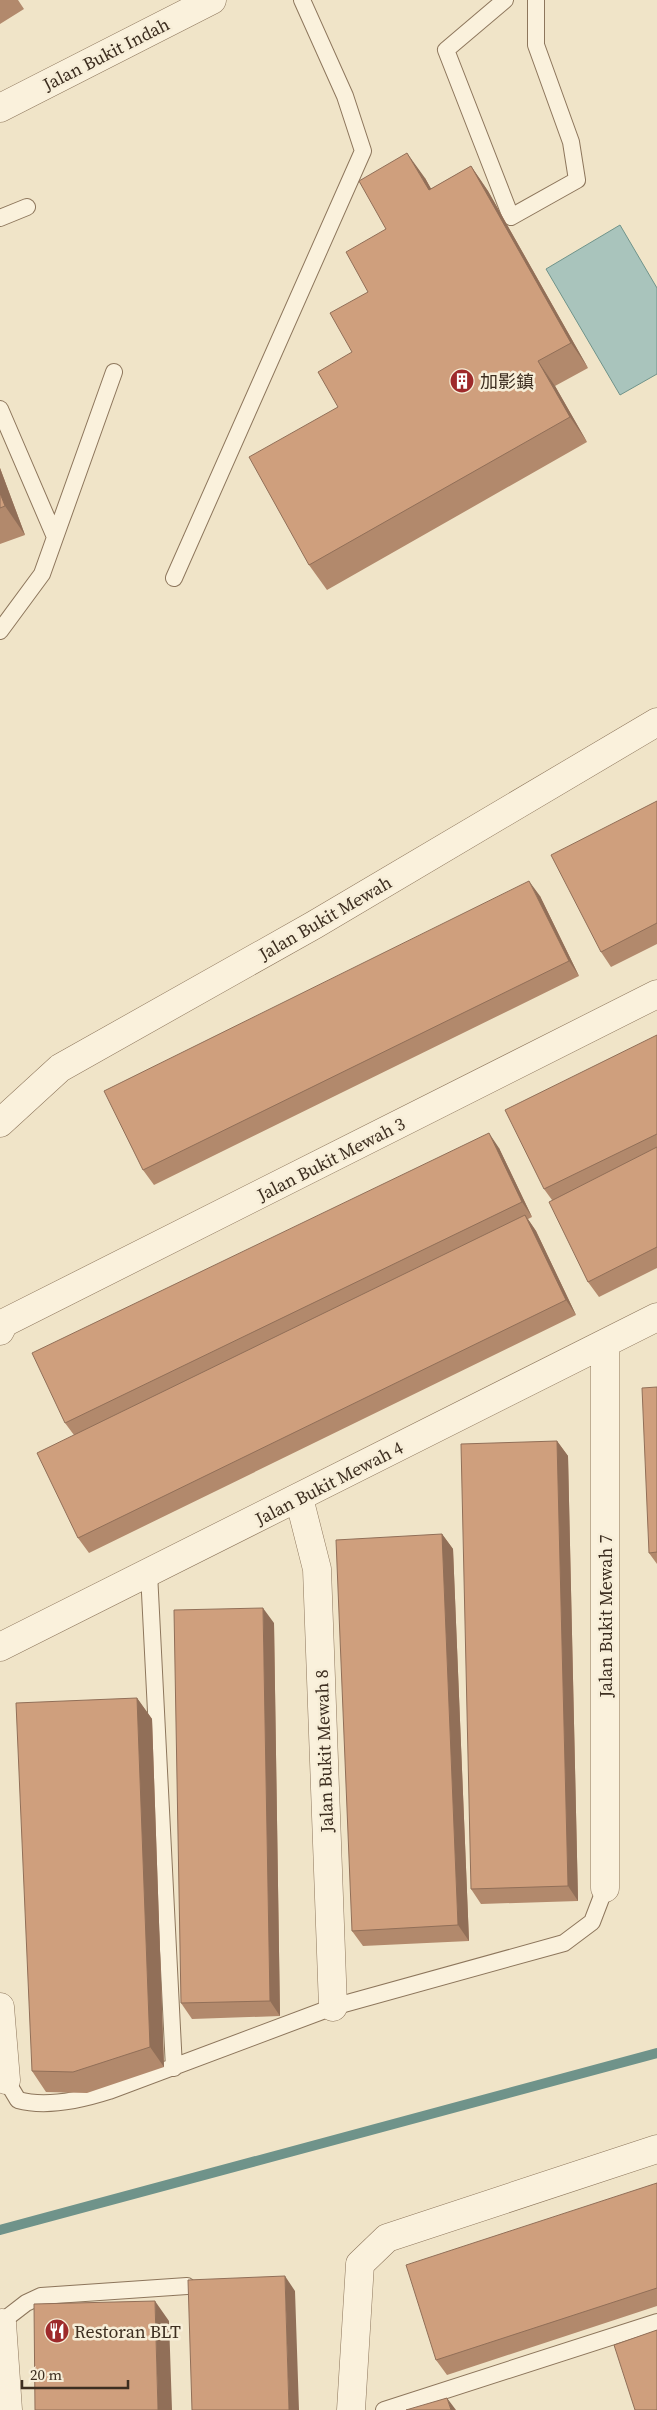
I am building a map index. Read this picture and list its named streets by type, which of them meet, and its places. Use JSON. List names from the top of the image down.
{
  "streets": {
    "street": [
      "Jalan Bukit Indah",
      "Jalan Bukit Mewah",
      "Jalan Bukit Mewah 3",
      "Jalan Bukit Mewah 4",
      "Jalan Bukit Mewah 7",
      "Jalan Bukit Mewah 8"
    ]
  },
  "crossings": [
    ["Jalan Bukit Mewah 4", "Jalan Bukit Mewah 7"],
    ["Jalan Bukit Mewah 4", "Jalan Bukit Mewah 8"]
  ],
  "places": {
    "building": ["加影鎮"],
    "restaurant": ["Restoran BLT"]
  },
  "scale_bar": "20 m"
}
